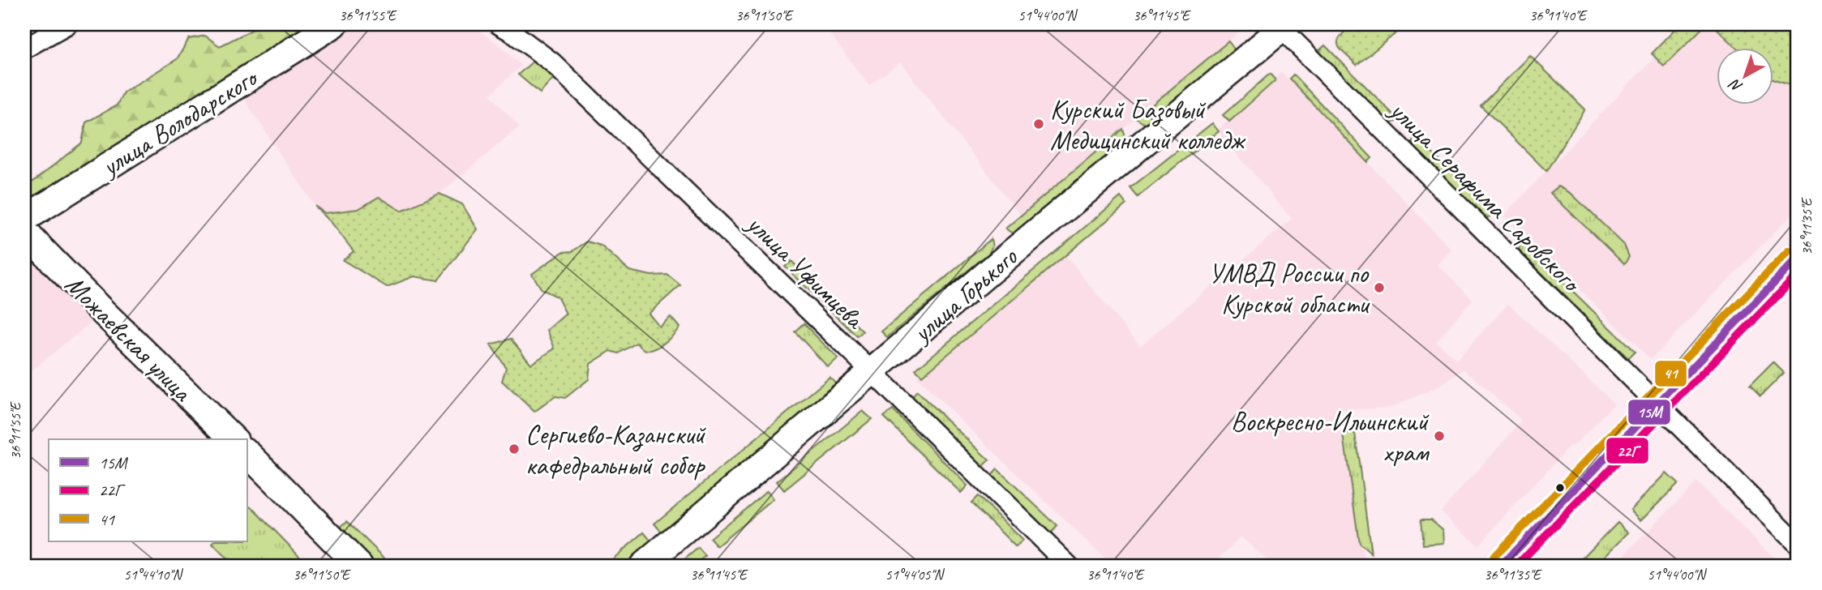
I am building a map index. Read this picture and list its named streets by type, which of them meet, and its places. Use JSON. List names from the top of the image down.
{
  "streets": {
    "street": [
      "улица Володарского",
      "улица Серафима Саровского",
      "улица Уфимцева",
      "улица Горького",
      "Можаевская улица"
    ]
  },
  "crossings": [
    ["улица Серафима Саровского", "улица Горького"],
    ["улица Уфимцева", "улица Горького"]
  ],
  "places": [
    "Курский Базовый Медицинский колледж",
    "УМВД России по Курской области",
    "Воскресно-Ильинский храм",
    "Сергиево-Казанский кафедральный собор"
  ],
  "lines": ["transit line 41", "transit line 15М", "transit line 22Г"],
  "legend": ["15М", "22Г", "41"],
  "north": "bottom left",
  "coordinates": [
    "36°11'55\"E",
    "36°11'50\"E",
    "51°44'00\"N",
    "36°11'45\"E",
    "36°11'40\"E",
    "36°11'35\"E",
    "51°44'10\"N",
    "51°44'05\"N"
  ]
}
